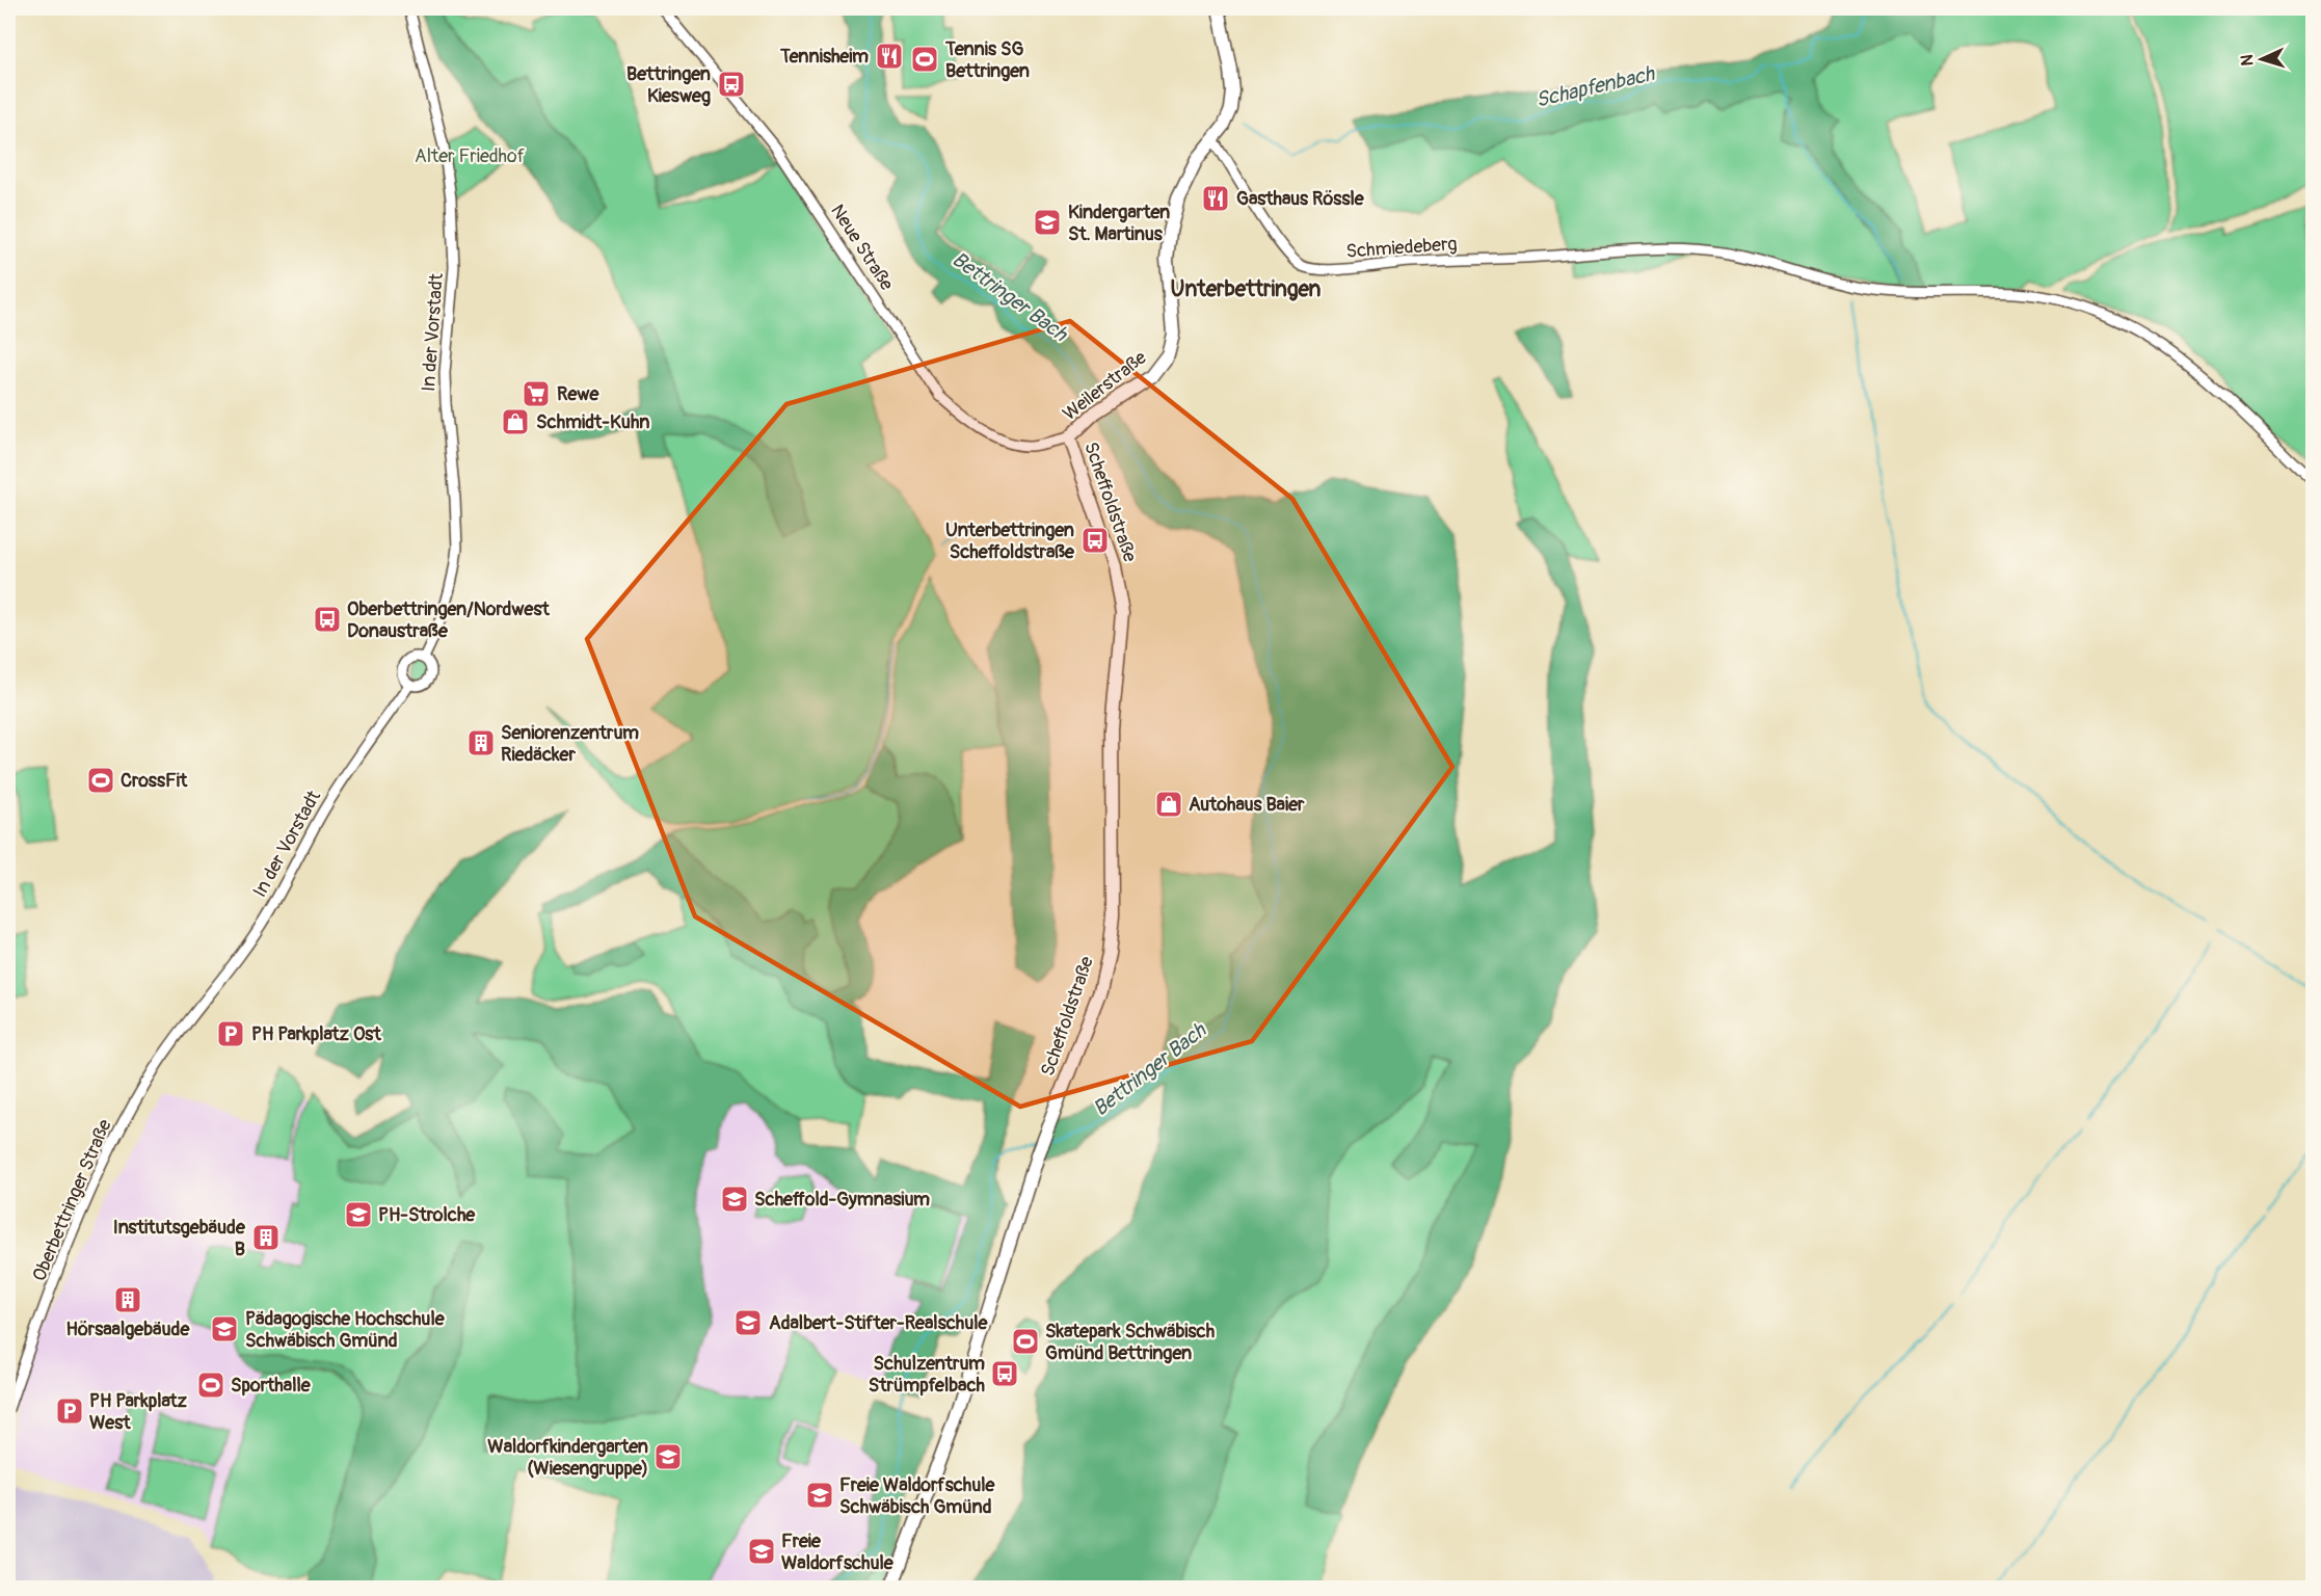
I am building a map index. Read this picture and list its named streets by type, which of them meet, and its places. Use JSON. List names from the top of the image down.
{
  "streets": {
    "main road": ["Weilerstraße", "Scheffoldstraße"],
    "street": [
      "Neue Straße",
      "Schmiedeberg",
      "In der Vorstadt",
      "Oberbettringer Straße"
    ]
  },
  "crossings": [
    ["Neue Straße", "Weilerstraße"],
    ["Neue Straße", "Scheffoldstraße"],
    ["Schmiedeberg", "Weilerstraße"],
    ["In der Vorstadt", "Oberbettringer Straße"],
    ["Weilerstraße", "Scheffoldstraße"]
  ],
  "districts": ["Unterbettringen"],
  "water": ["Schapfenbach", "Bettringer Bach"],
  "parks": ["Alter Friedhof"],
  "places": {
    "restaurant": ["Tennisheim", "Gasthaus Rössle"],
    "sports": [
      "Tennis SG Bettringen",
      "CrossFit",
      "Skatepark Schwäbisch Gmünd Bettringen",
      "Sporthalle"
    ],
    "bus stop": [
      "Bettringen Kiesweg",
      "Unterbettringen Scheffoldstraße",
      "Oberbettringen/Nordwest Donaustraße",
      "Schulzentrum Strümpfelbach"
    ],
    "school or university": [
      "Kindergarten St. Martinus",
      "Scheffold-Gymnasium",
      "PH-Strolche",
      "Adalbert-Stifter-Realschule",
      "Pädagogische Hochschule Schwäbisch Gmünd",
      "Waldorfkindergarten (Wiesengruppe)",
      "Freie Waldorfschule Schwäbisch Gmünd",
      "Freie Waldorfschule"
    ],
    "supermarket": ["Rewe"],
    "shop": ["Schmidt-Kuhn", "Autohaus Baier"],
    "building": ["Seniorenzentrum Riedäcker", "Institutsgebäude B", "Hörsaalgebäude"],
    "parking": ["PH Parkplatz Ost", "PH Parkplatz West"]
  },
  "north": "left"
}
